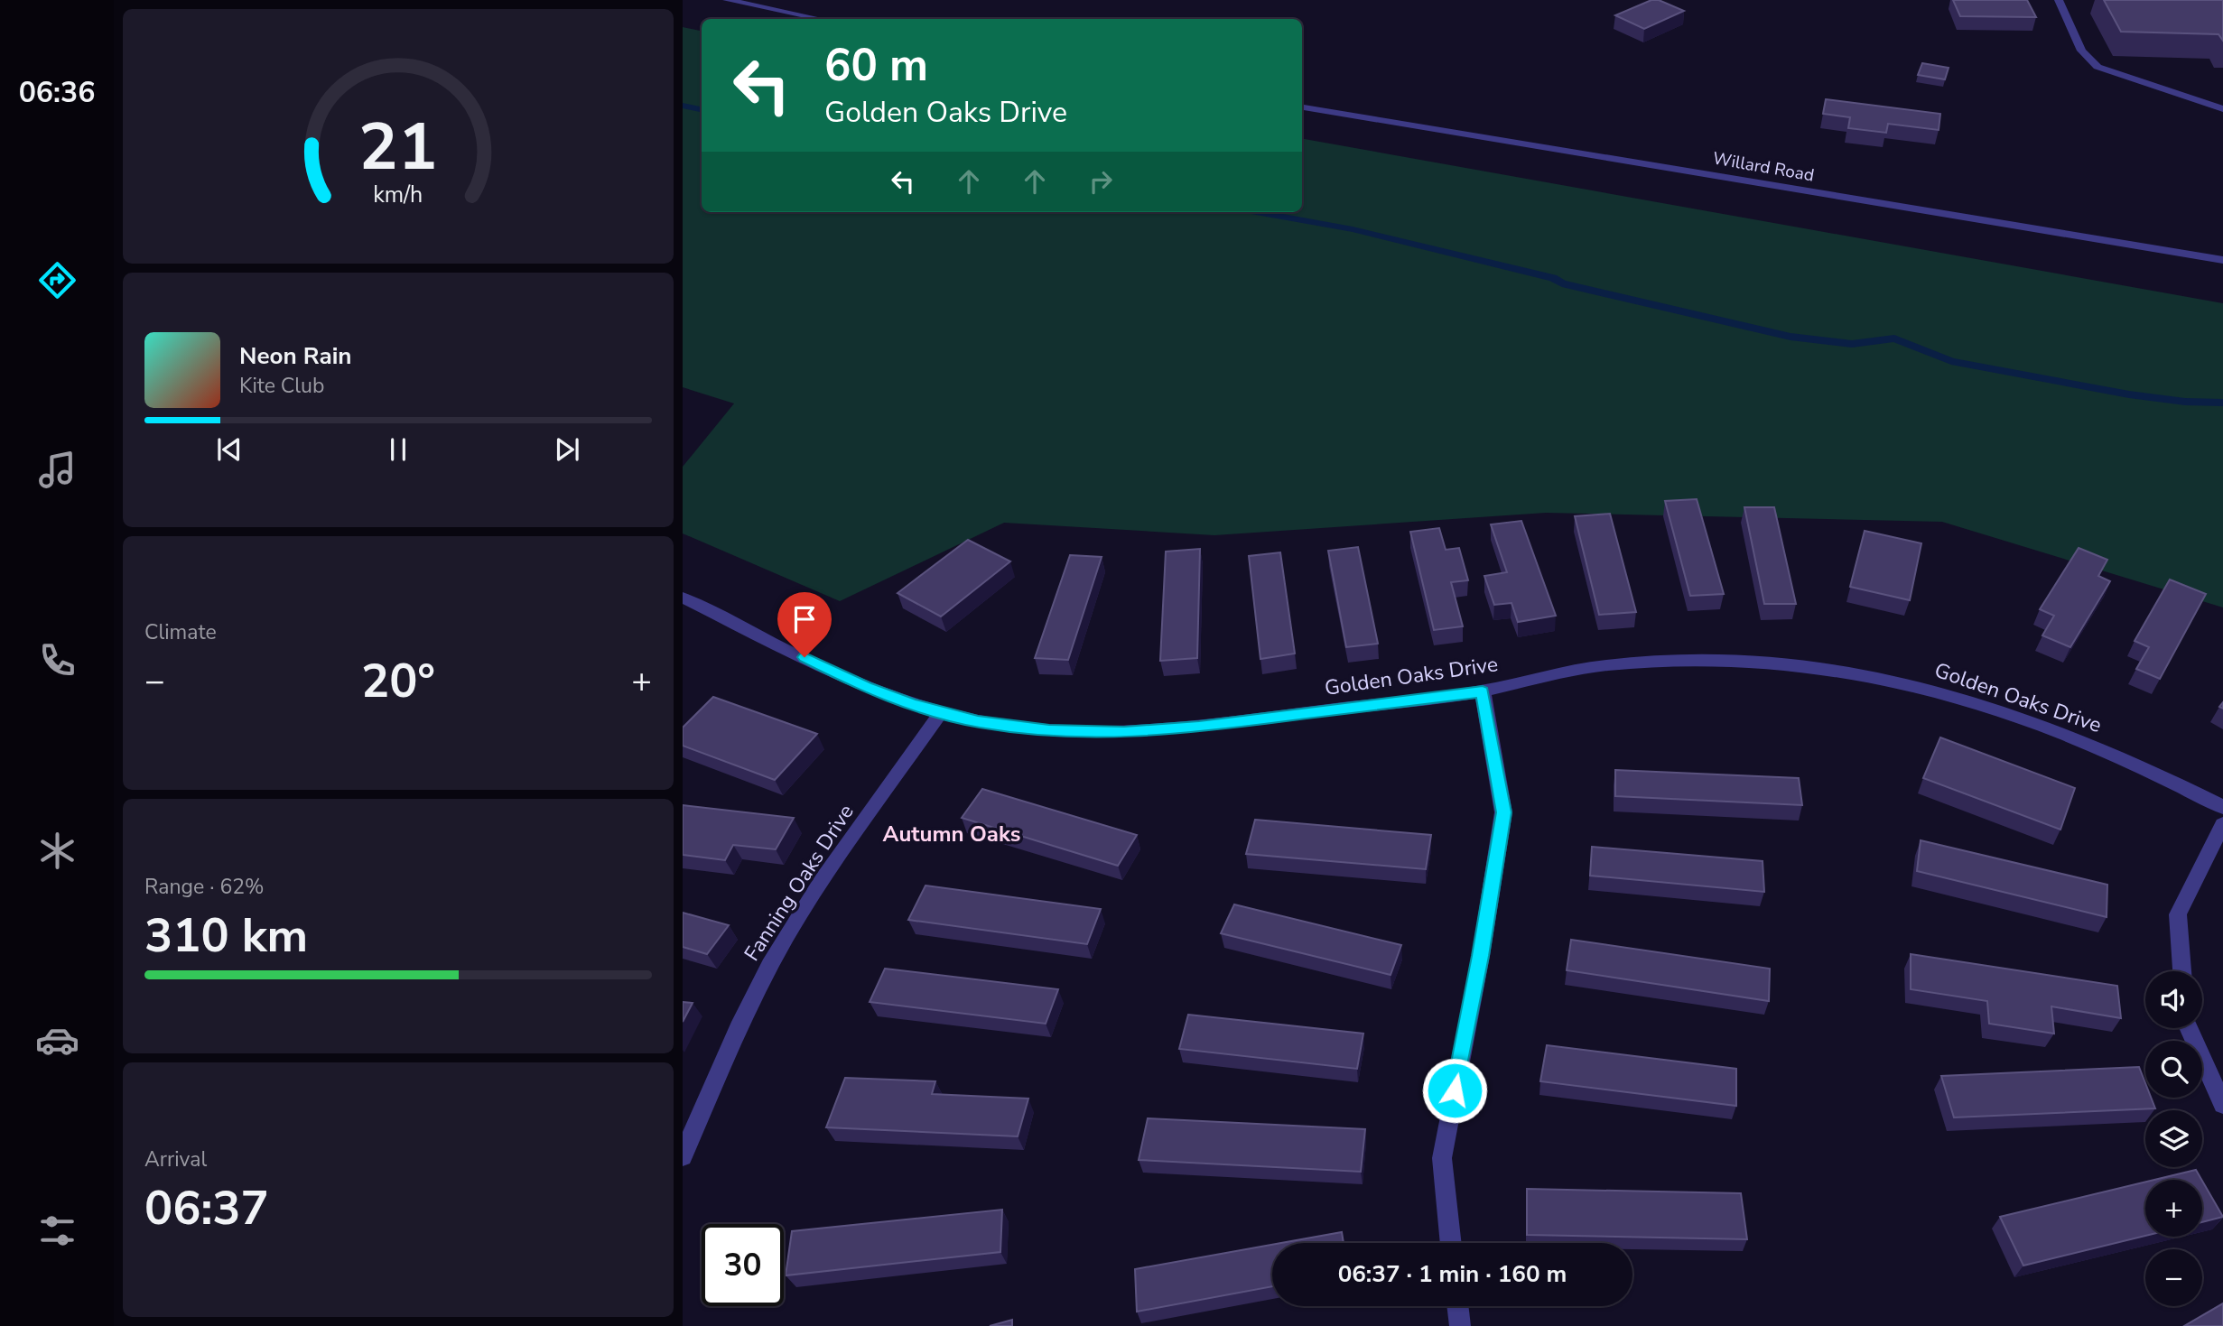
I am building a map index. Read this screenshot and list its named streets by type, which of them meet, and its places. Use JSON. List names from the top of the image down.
{
  "streets": {
    "street": ["Willard Road", "Golden Oaks Drive", "Fanning Oaks Drive"]
  },
  "crossings": [
    ["Golden Oaks Drive", "Fanning Oaks Drive"]
  ],
  "districts": ["Autumn Oaks"],
  "page": {
    "tabs": "06:36",
    "turn": ["60 m", "Golden Oaks Drive"],
    "song": ["Neon Rain", "Kite Club"],
    "tile": [
      "Climate",
      ["Range · 62%", "310 km"],
      ["Arrival", "06:37"]
    ],
    "heat": ["−", "20°", "+"],
    "map_buttons": ["+", "−"],
    "limit": "30",
    "trip": "06:37 · 1 min · 160 m",
    "gauge": ["21", "km/h"]
  }
}
